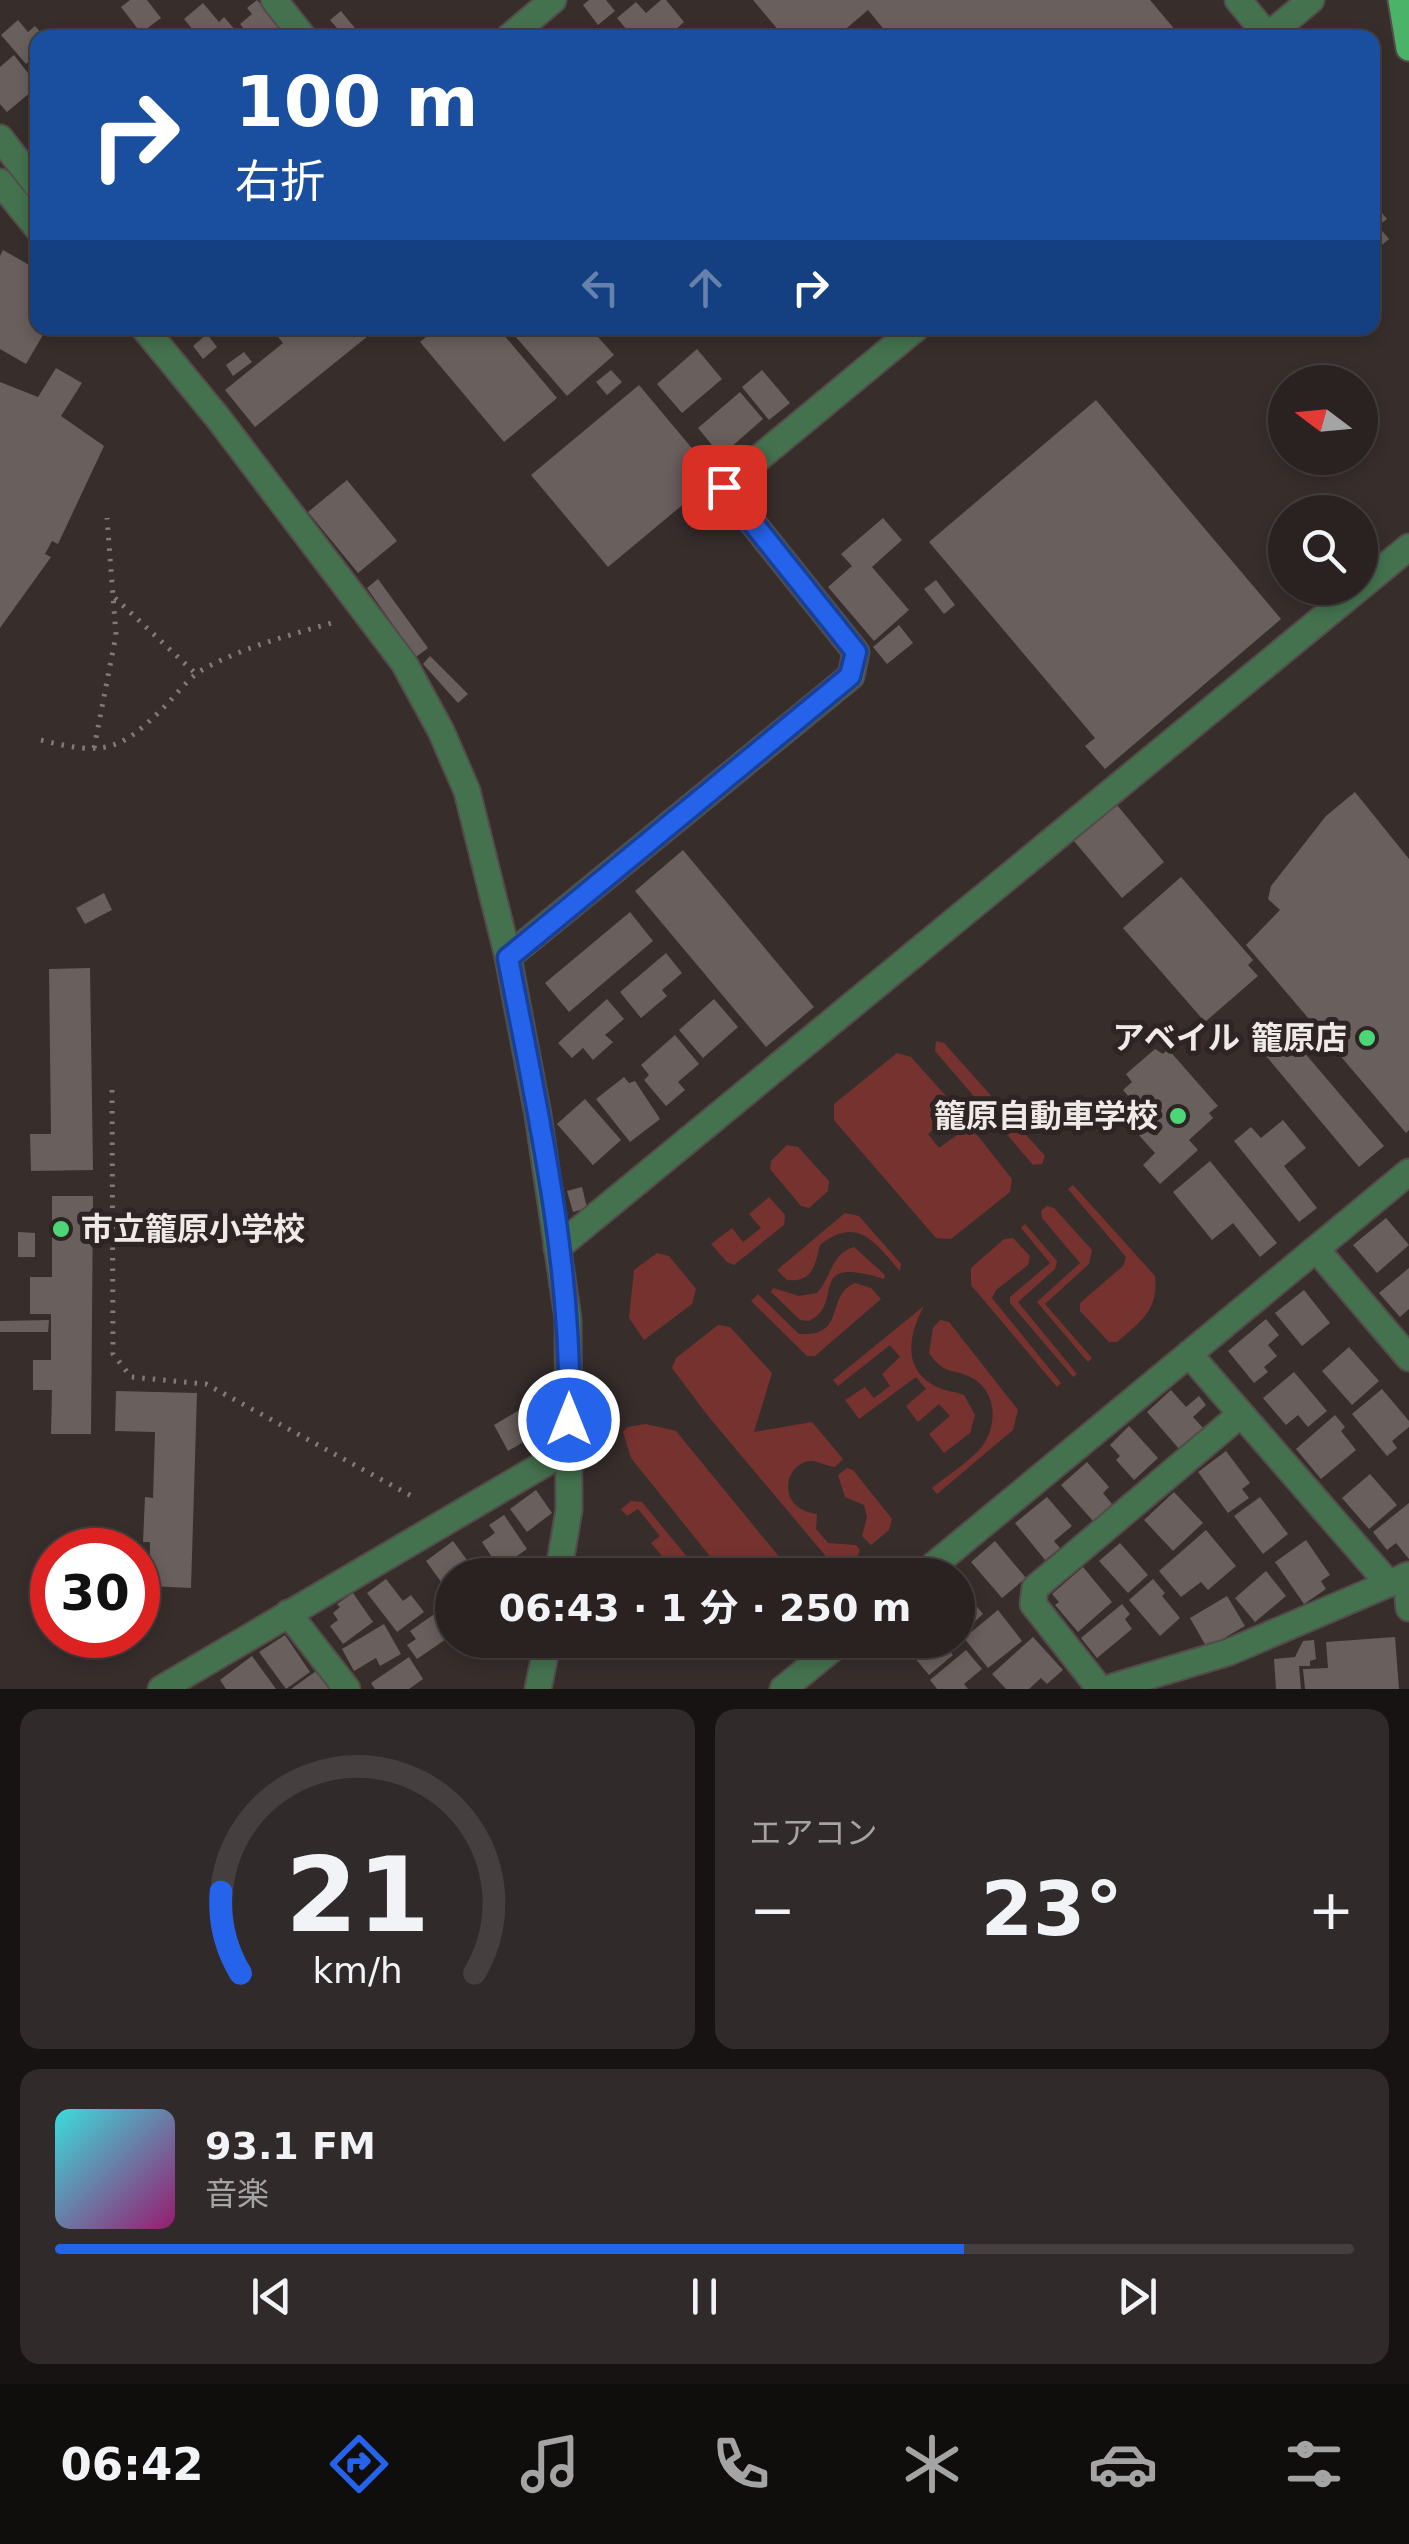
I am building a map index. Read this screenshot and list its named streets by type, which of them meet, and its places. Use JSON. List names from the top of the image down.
{
  "places": ["アベイル 籠原店", "籠原自動車学校", "市立籠原小学校"],
  "north": "left",
  "page": {
    "turn": ["100 m", "右折"],
    "limit": "30",
    "trip": "06:43 · 1 分 · 250 m",
    "tile": "エアコン",
    "heat": ["−", "23°", "+"],
    "song": ["93.1 FM", "音楽"],
    "tabs": "06:42",
    "gauge": ["21", "km/h"]
  }
}
